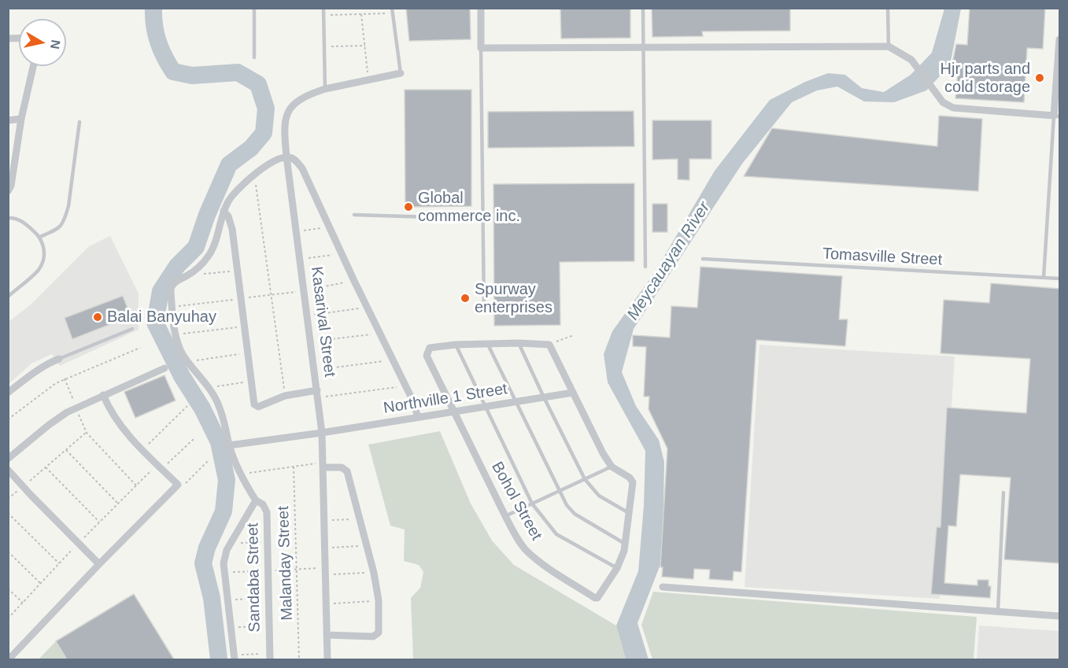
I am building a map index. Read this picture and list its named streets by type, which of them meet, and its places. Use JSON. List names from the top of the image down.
{
  "streets": {
    "street": [
      "Kasarival Street",
      "Northville 1 Street",
      "Bohol Street",
      "Sandaba Street"
    ],
    "lane": ["Tomasville Street"],
    "path": ["Malanday Street"]
  },
  "crossings": [
    ["Kasarival Street", "Northville 1 Street"],
    ["Northville 1 Street", "Bohol Street"],
    ["Northville 1 Street", "Sandaba Street"]
  ],
  "water": ["Meycauayan River"],
  "places": [
    "Hjr parts and cold storage",
    "Global commerce inc.",
    "Spurway enterprises",
    "Balai Banyuhay"
  ],
  "north": "right"
}
